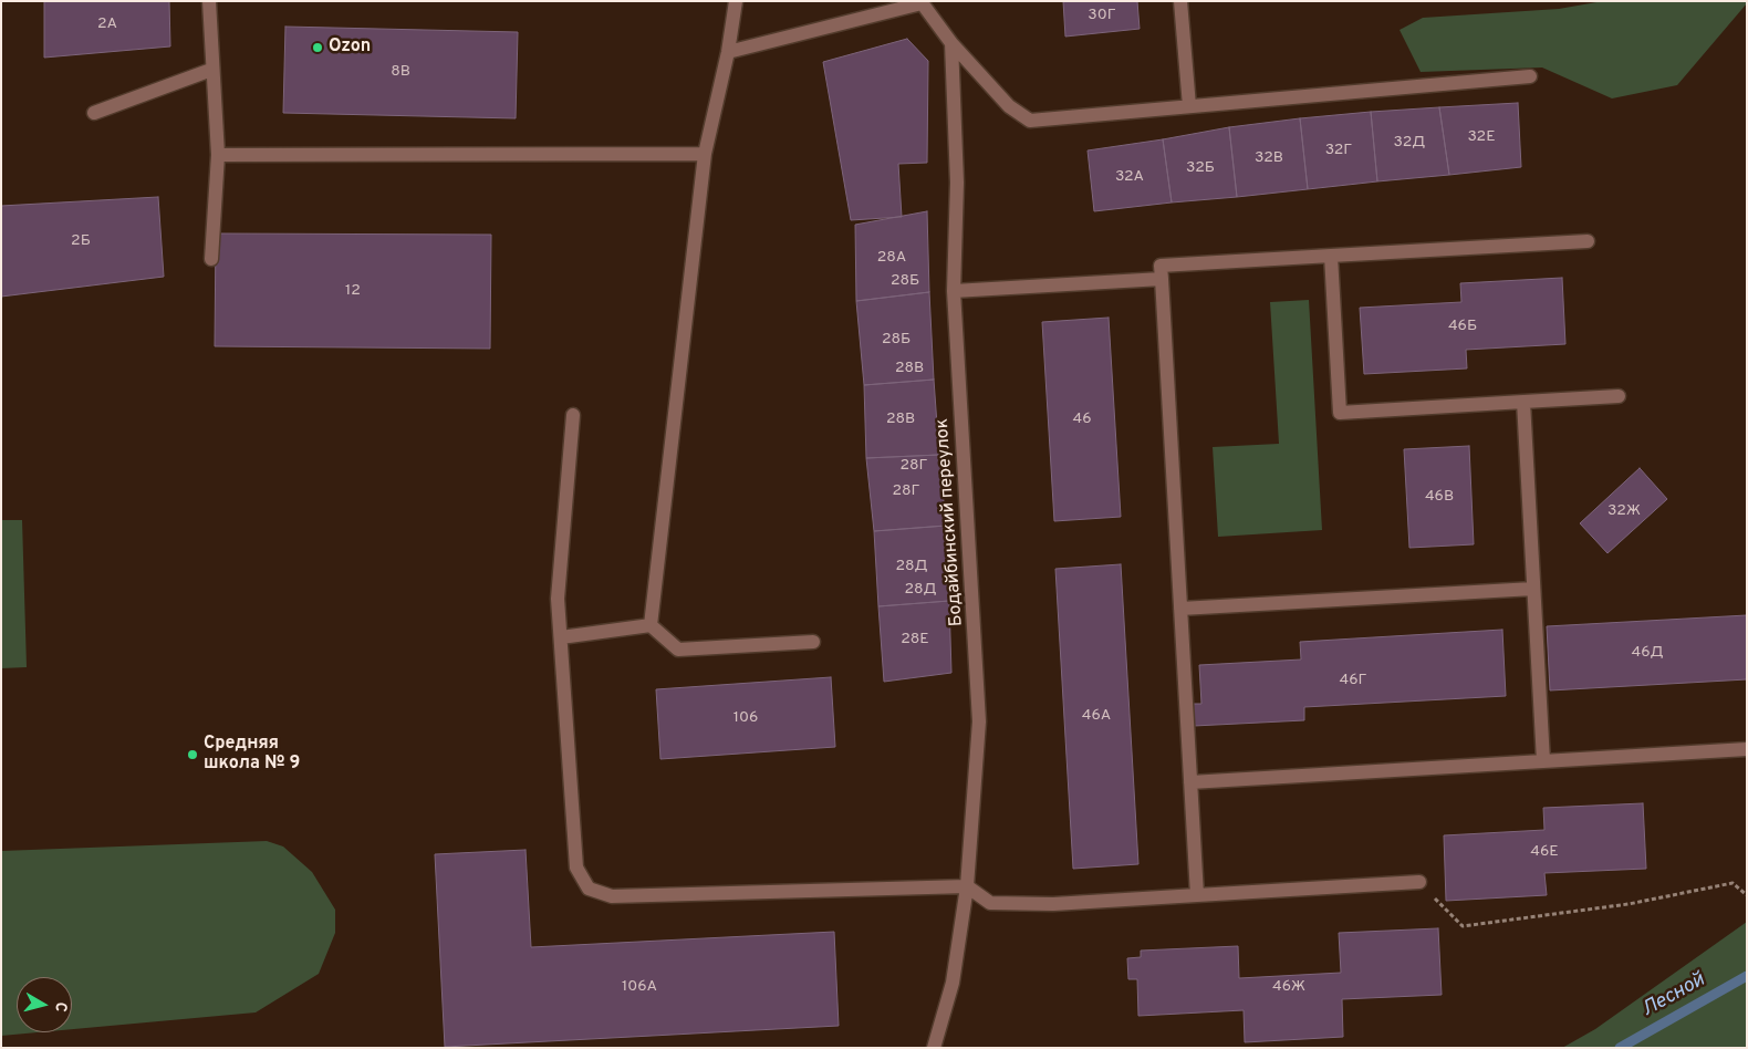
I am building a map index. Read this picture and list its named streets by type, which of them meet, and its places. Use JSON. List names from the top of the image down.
{
  "streets": {
    "street": ["Бодайбинский переулок"]
  },
  "water": ["Лесной"],
  "places": ["Ozon", "Средняя школа № 9"],
  "house_numbers": [
    "30Г",
    "2А",
    "8В",
    "32Е",
    "32Д",
    "32Г",
    "32В",
    "32Б",
    "32А",
    "2Б",
    "28А",
    "28Б",
    "12",
    "46Б",
    "28Б",
    "28В",
    "28В",
    "46",
    "28Г",
    "28Г",
    "46В",
    "32Ж",
    "28Д",
    "28Д",
    "28Е",
    "46Д",
    "46Г",
    "46А",
    "106",
    "46Е",
    "106А",
    "46Ж"
  ],
  "north": "right"
}
